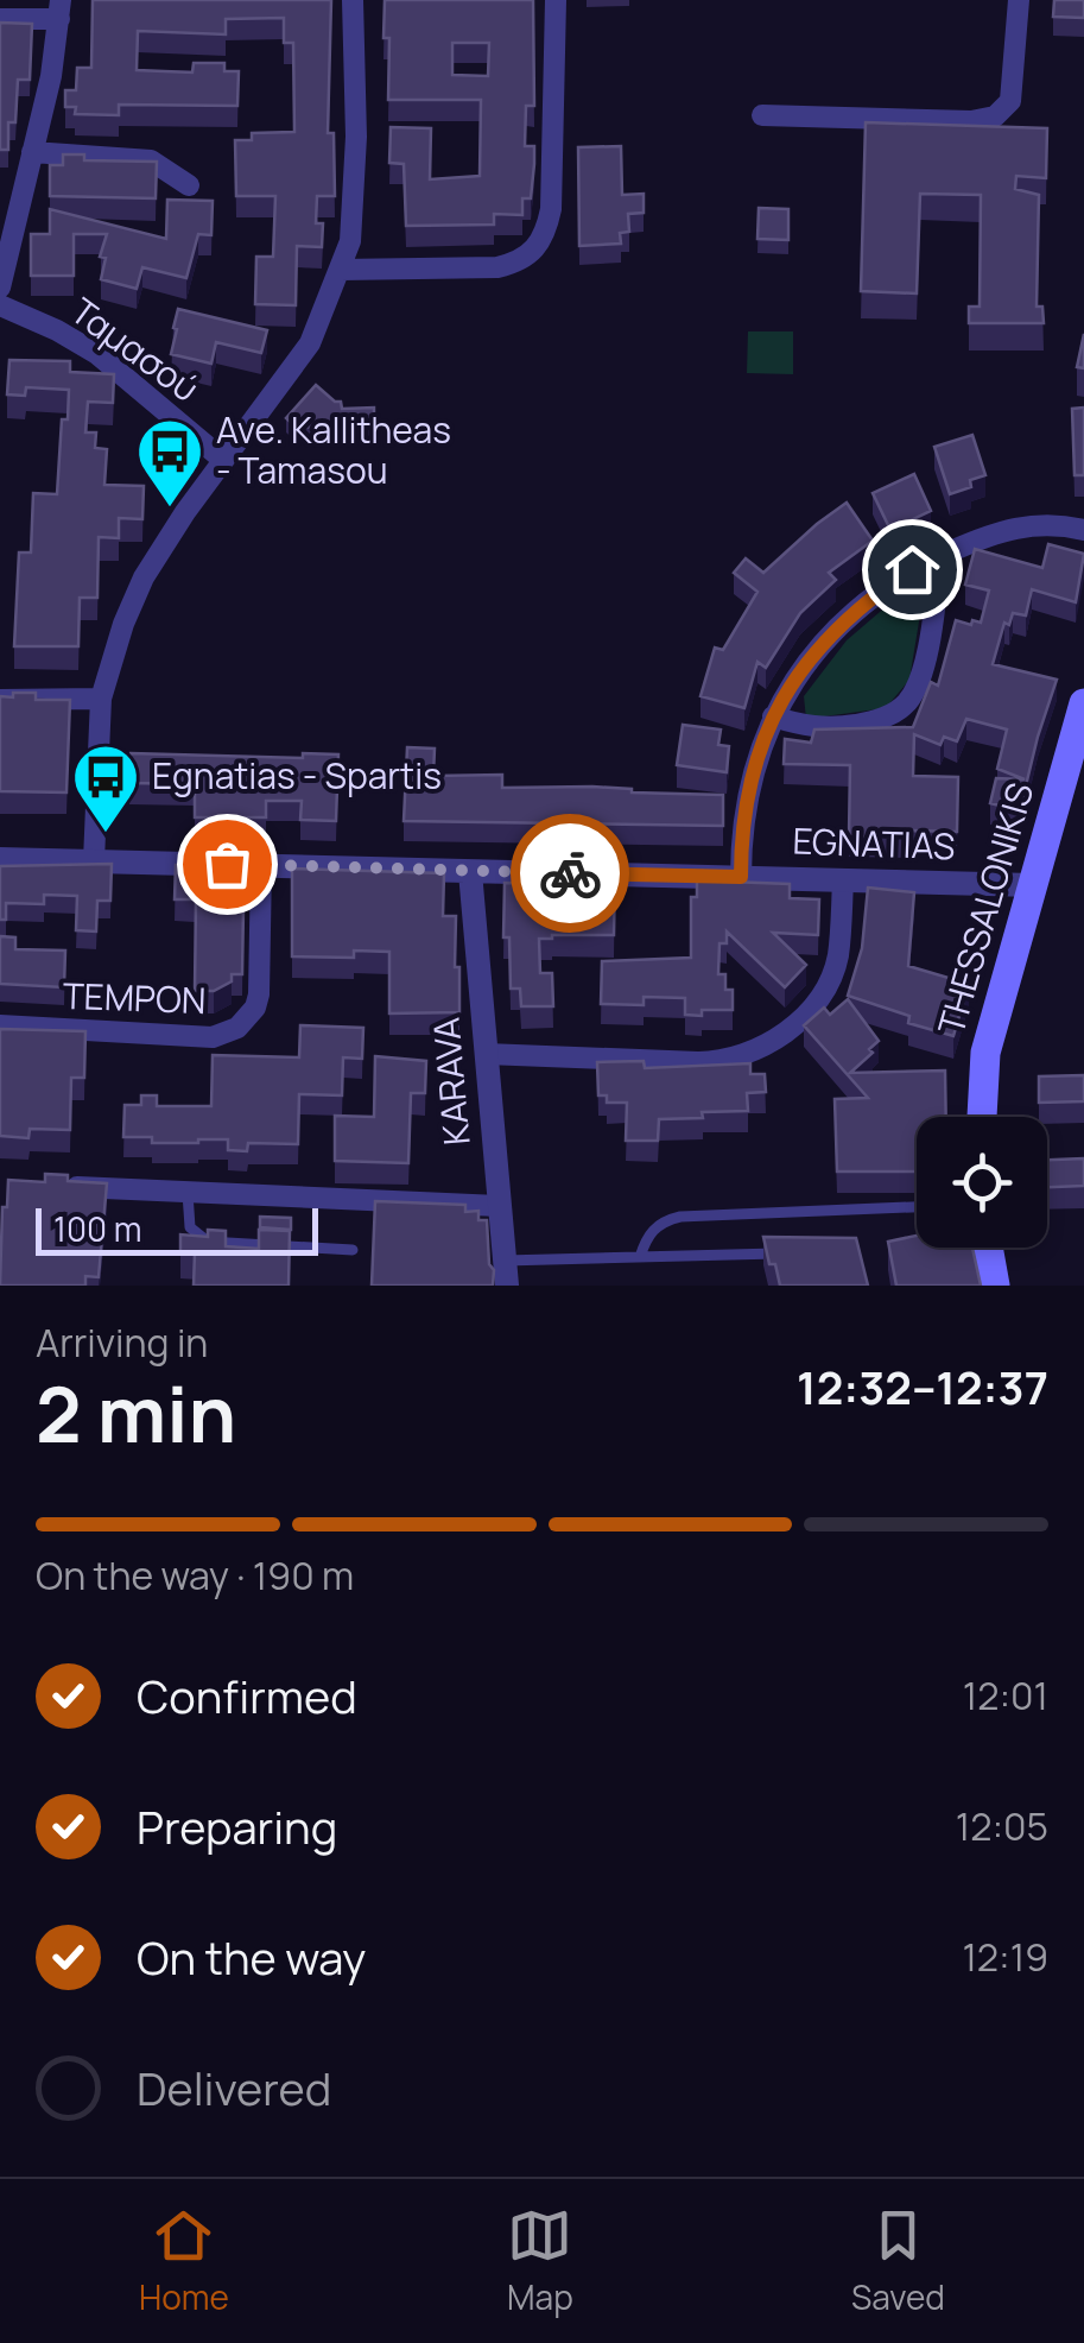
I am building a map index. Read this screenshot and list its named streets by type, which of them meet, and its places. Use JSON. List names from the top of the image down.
{
  "streets": {
    "main road": ["THESSALONIKIS"],
    "street": [
      "Ταμασού",
      "EGNATIAS",
      "TEMPON",
      "KARAVA"
    ]
  },
  "crossings": [
    ["EGNATIAS", "THESSALONIKIS"],
    ["EGNATIAS", "TEMPON"],
    ["EGNATIAS", "KARAVA"]
  ],
  "places": {
    "bus stop": ["Ave. Kallitheas - Tamasou", "Egnatias - Spartis"]
  },
  "scale_bar": "100 m",
  "page": {
    "scale": "100 m",
    "heading": ["2 min", "Arriving in", "12:32–12:37"],
    "bar": "On the way · 190 m",
    "list": [
      ["Confirmed", "12:01"],
      ["Preparing", "12:05"],
      ["On the way", "12:19"],
      "Delivered"
    ],
    "tabs": ["Home", "Map", "Saved"]
  }
}
